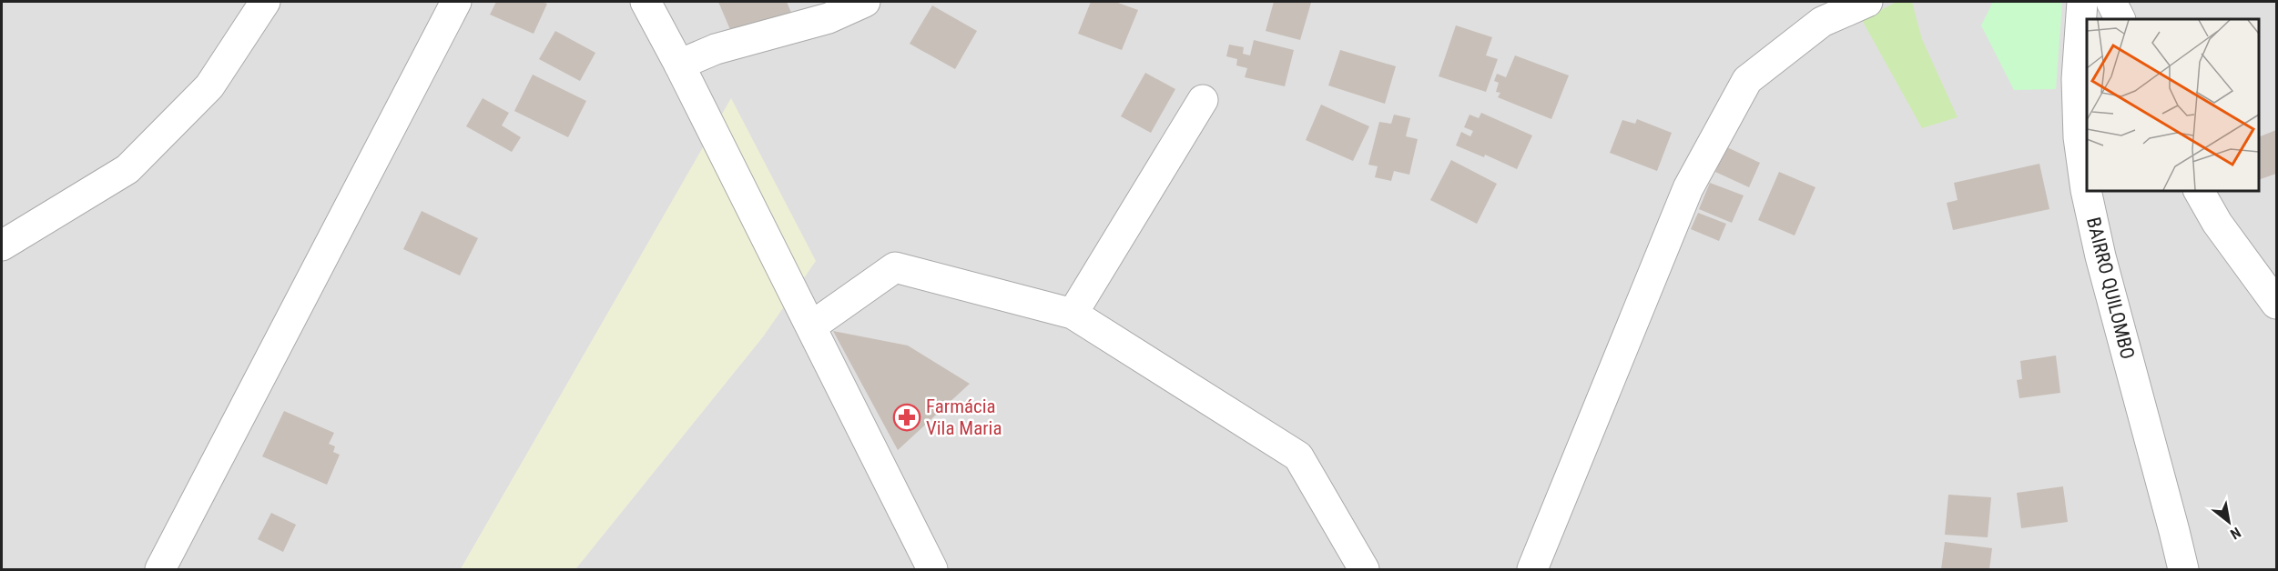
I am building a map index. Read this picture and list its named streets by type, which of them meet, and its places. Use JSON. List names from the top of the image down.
{
  "streets": {
    "street": ["BAIRRO QUILOMBO"]
  },
  "places": {
    "pharmacy": ["Farmácia Vila Maria"]
  },
  "north": "bottom right"
}
